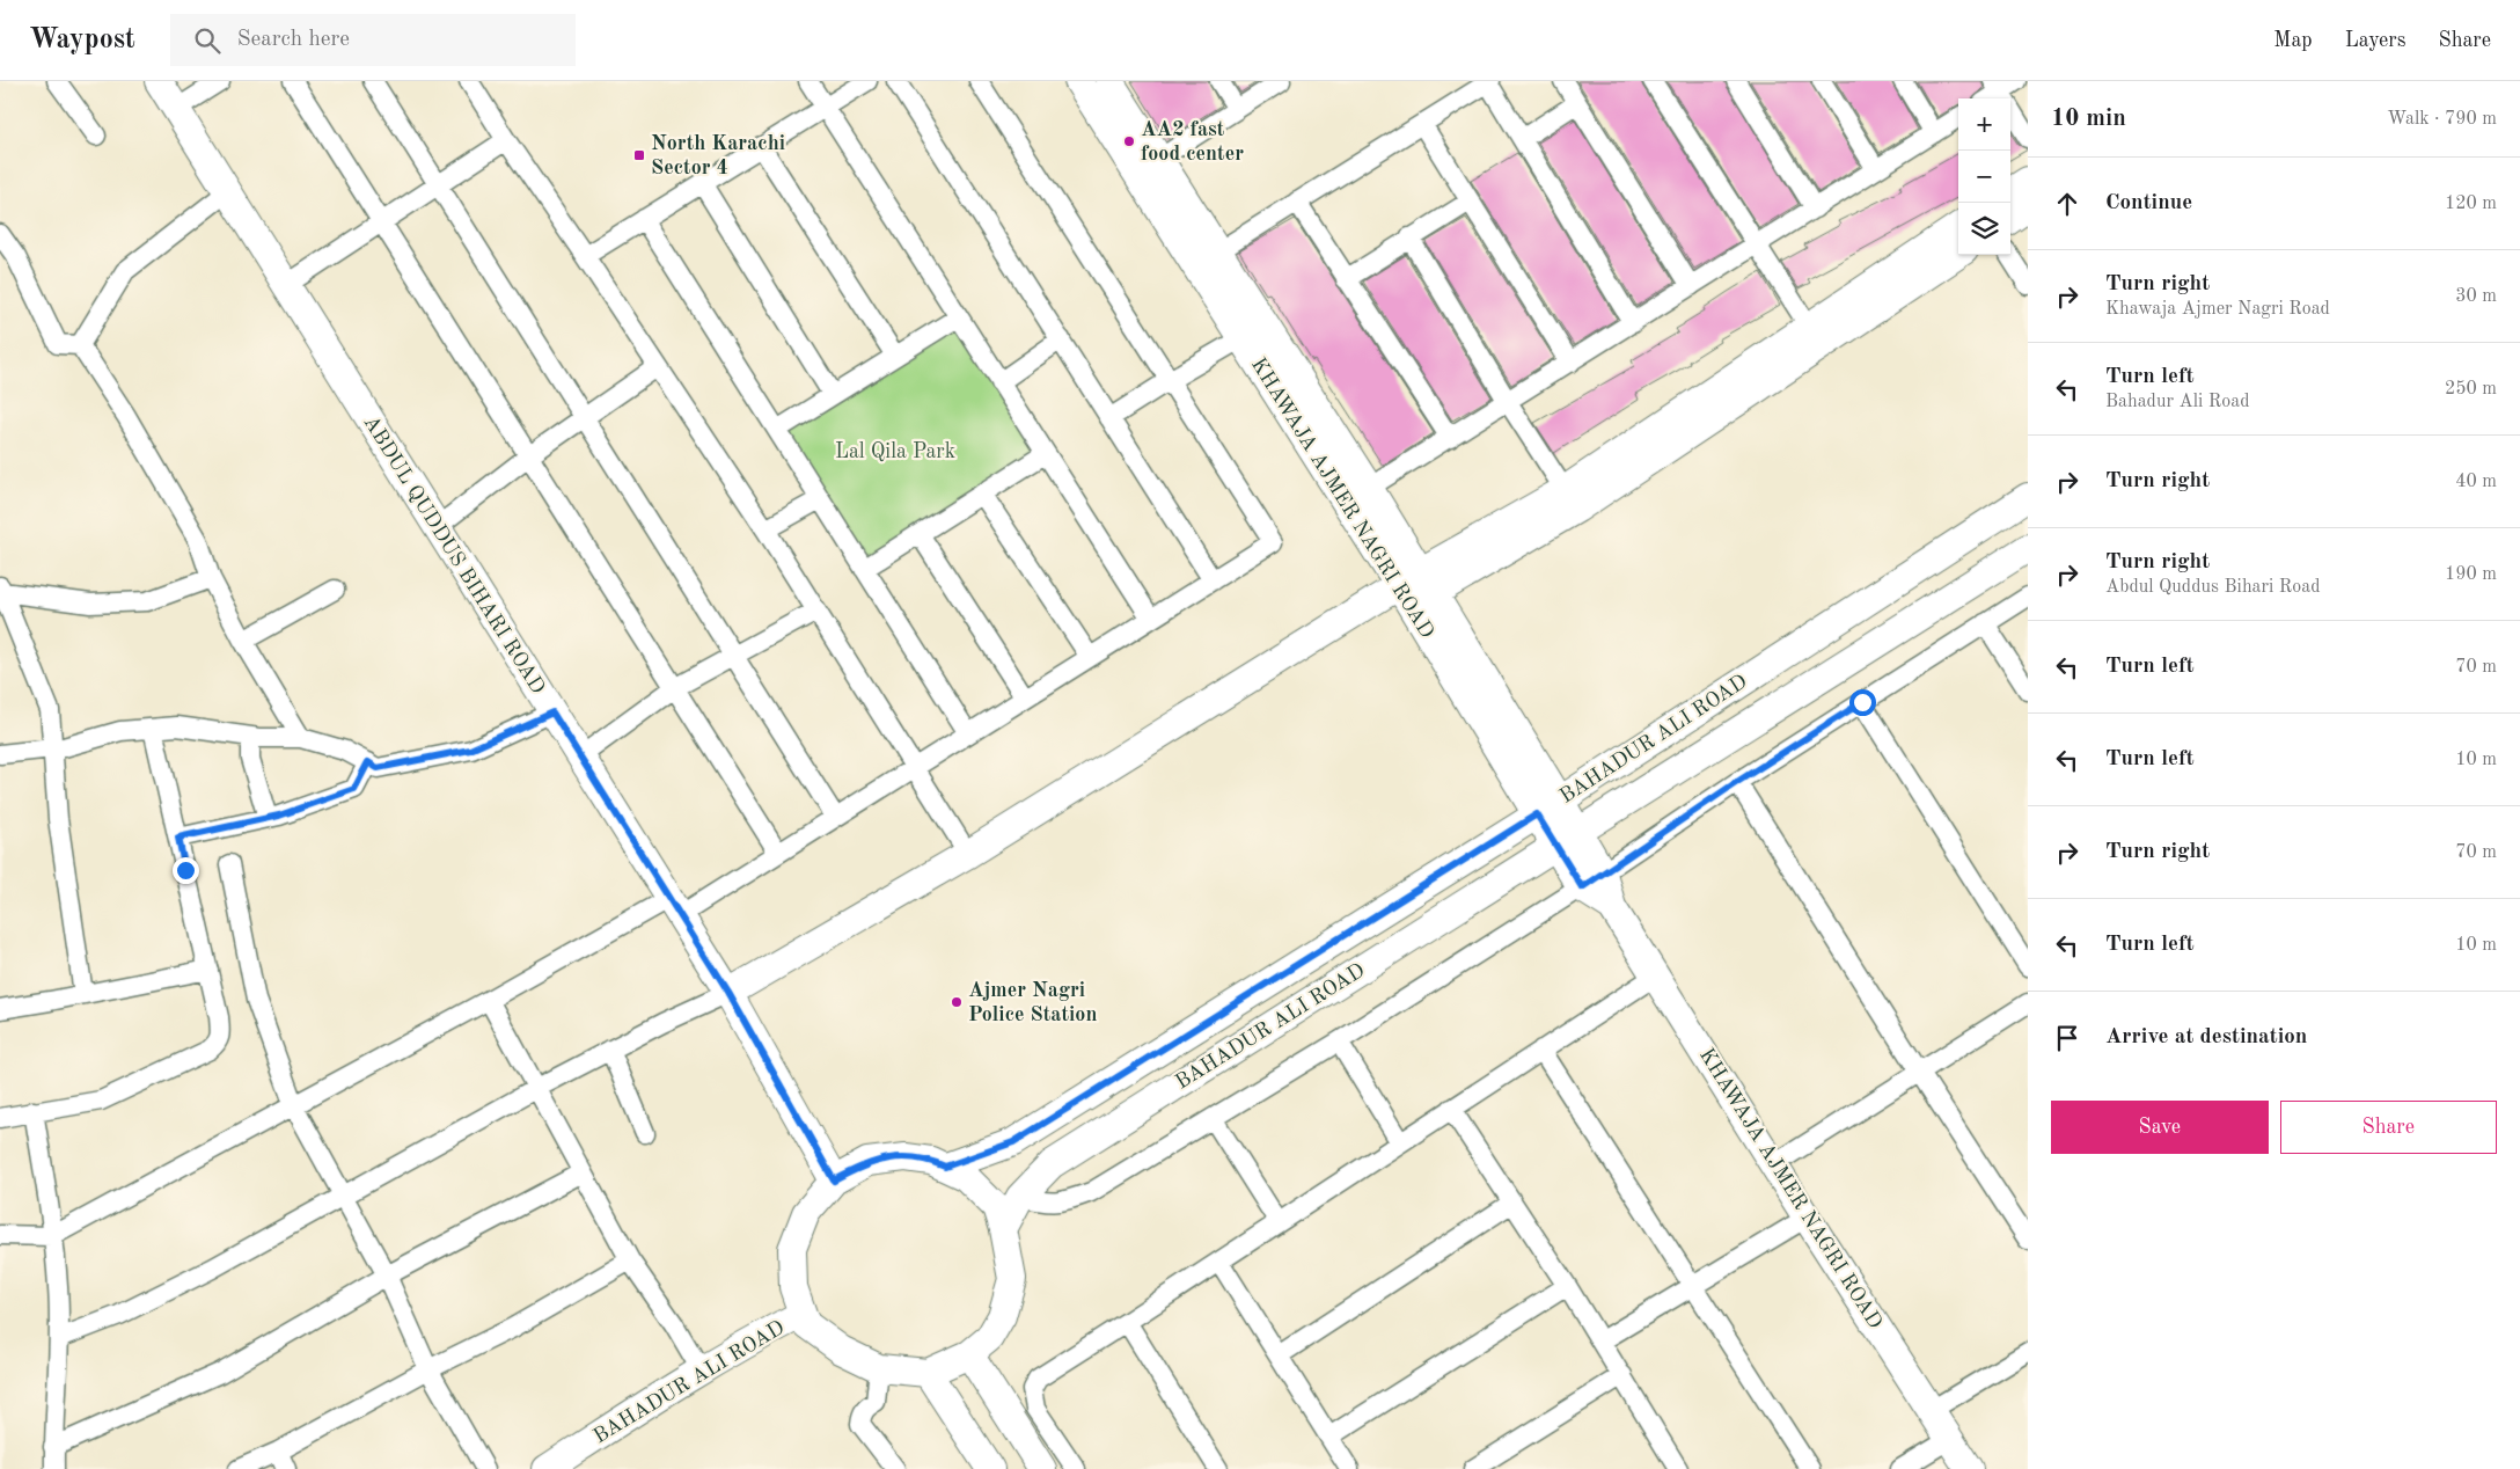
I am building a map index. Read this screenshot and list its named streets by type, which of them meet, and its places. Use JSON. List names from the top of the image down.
{
  "streets": {
    "street": ["KHAWAJA AJMER NAGRI ROAD", "ABDUL QUDDUS BIHARI ROAD", "BAHADUR ALI ROAD"]
  },
  "crossings": [
    ["KHAWAJA AJMER NAGRI ROAD", "BAHADUR ALI ROAD"]
  ],
  "parks": ["Lal Qila Park"],
  "places": {
    "other": ["AA2 fast food center", "Ajmer Nagri Police Station"],
    "transit": ["North Karachi Sector 4"]
  },
  "page": {
    "header": "Waypost",
    "search": "Search here",
    "nav": ["Map", "Layers", "Share"],
    "heading": ["10 min", "Walk · 790 m"],
    "map_buttons": ["+", "−"],
    "list": [
      ["Continue", "120 m"],
      ["Turn right", "Khawaja Ajmer Nagri Road", "30 m"],
      ["Turn left", "Bahadur Ali Road", "250 m"],
      ["Turn right", "40 m"],
      ["Turn right", "Abdul Quddus Bihari Road", "190 m"],
      ["Turn left", "70 m"],
      ["Turn left", "10 m"],
      ["Turn right", "70 m"],
      ["Turn left", "10 m"],
      "Arrive at destination"
    ],
    "buttons": ["Save", "Share"]
  }
}
